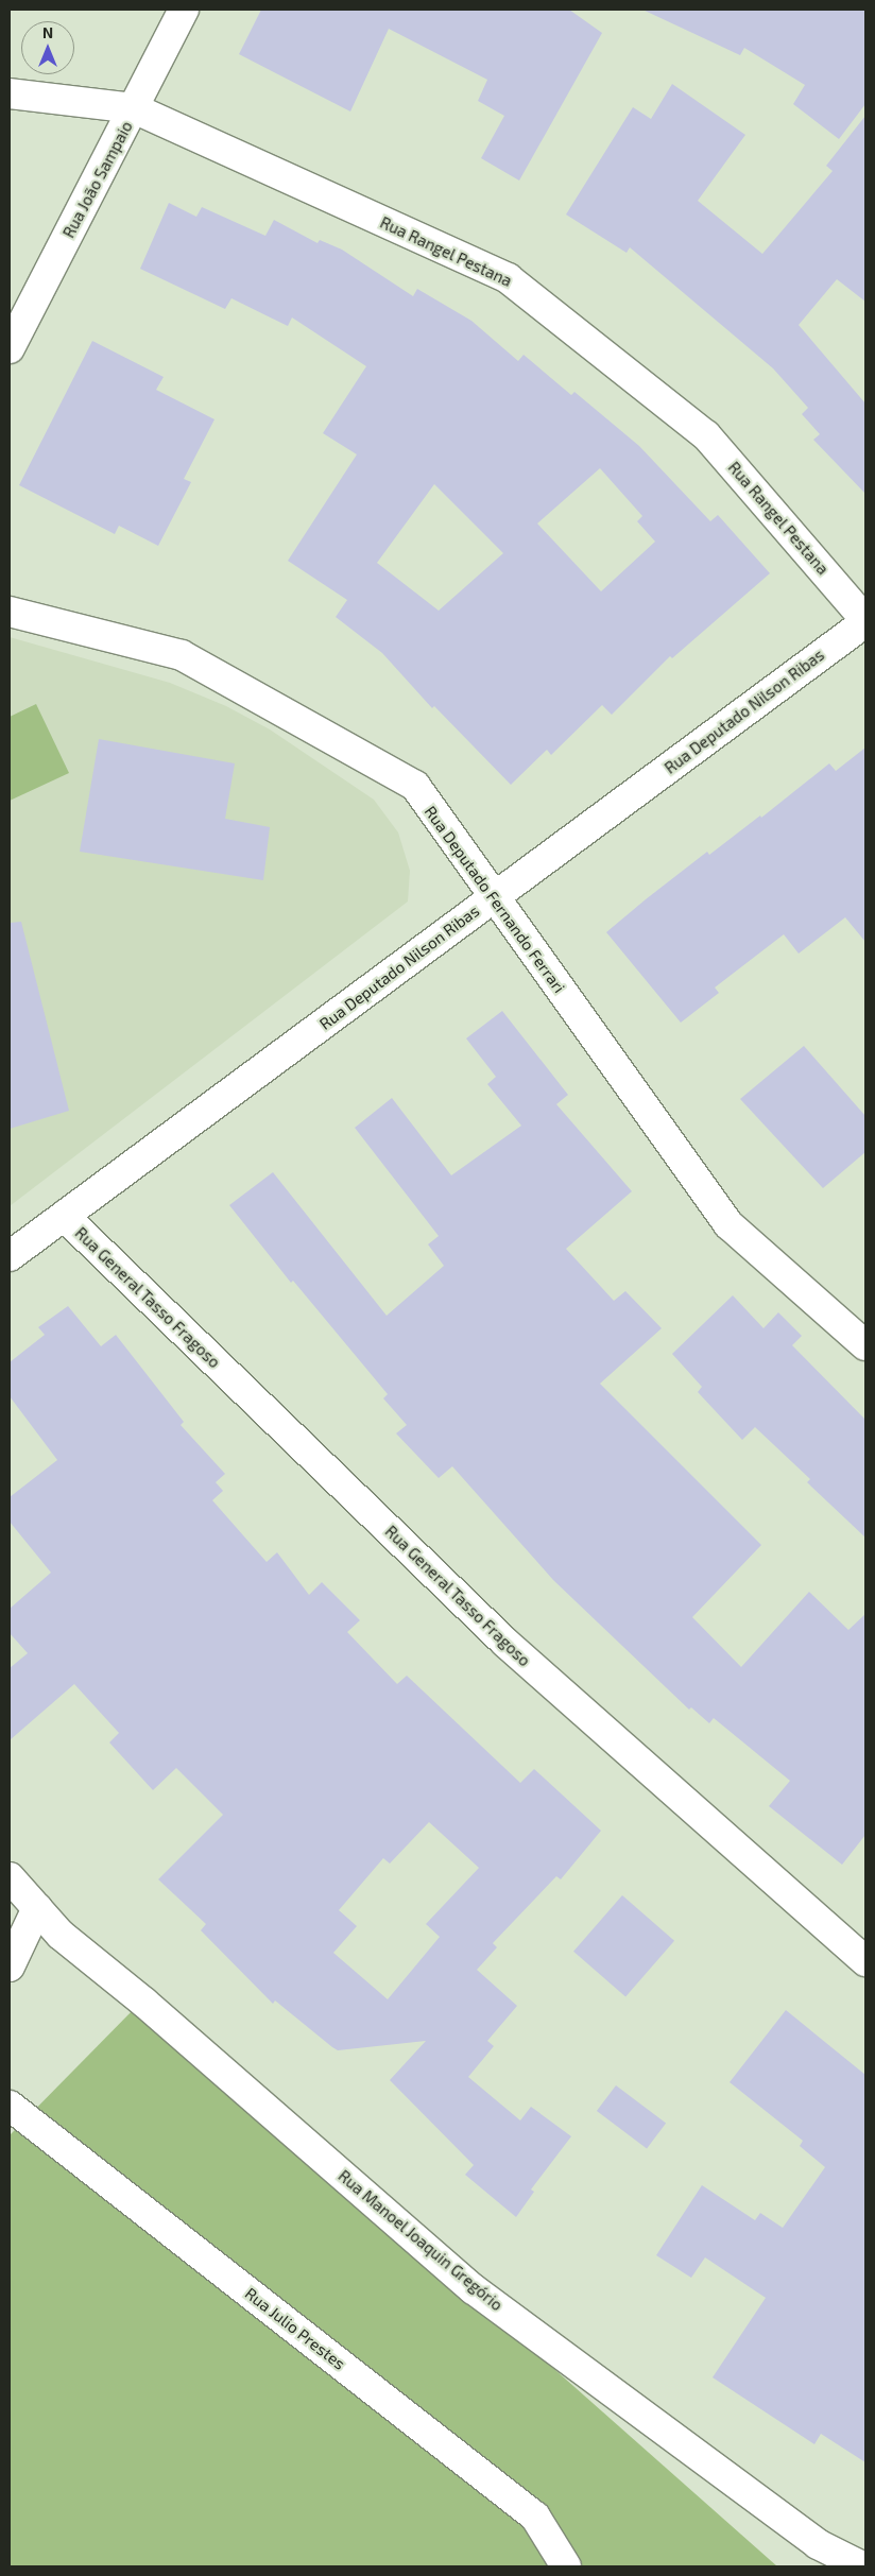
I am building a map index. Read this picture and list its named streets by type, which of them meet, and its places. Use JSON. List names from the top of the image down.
{
  "streets": {
    "street": [
      "Rua João Sampaio",
      "Rua Rangel Pestana",
      "Rua Deputado Nilson Ribas",
      "Rua Deputado Fernando Ferrari",
      "Rua General Tasso Fragoso",
      "Rua Manoel Joaquin Gregório",
      "Rua Julio Prestes"
    ]
  },
  "crossings": [
    ["Rua João Sampaio", "Rua Rangel Pestana"],
    ["Rua Rangel Pestana", "Rua Deputado Nilson Ribas"],
    ["Rua Deputado Nilson Ribas", "Rua Deputado Fernando Ferrari"],
    ["Rua Deputado Nilson Ribas", "Rua General Tasso Fragoso"]
  ],
  "north": "top"
}
